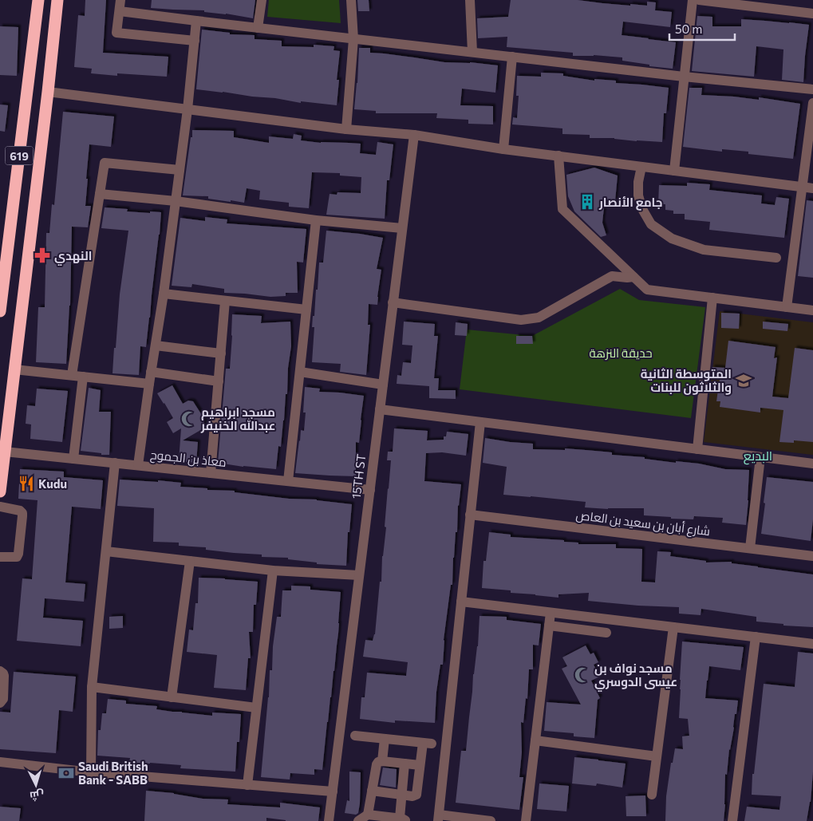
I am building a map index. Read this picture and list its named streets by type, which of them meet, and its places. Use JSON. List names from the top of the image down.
{
  "streets": {
    "highway": ["619"],
    "street": ["معاذ بن الجموح", "15TH ST", "شارع أبان بن سعيد بن العاص"]
  },
  "crossings": [
    ["619", "معاذ بن الجموح"],
    ["معاذ بن الجموح", "15TH ST"]
  ],
  "districts": ["البديع"],
  "parks": ["حديقة النزهة"],
  "places": {
    "building": ["جامع الأنصار"],
    "pharmacy": ["النهدي"],
    "school or university": ["المتوسطة الثانية والثلاثون للبنات"],
    "mosque": ["مسجد ابراهيم عبدالله الخنيفر", "مسجد نواف بن عيسى الدوسري"],
    "restaurant": ["Kudu"],
    "bank": ["Saudi British Bank - SABB"]
  },
  "scale_bar": "50 m",
  "north": "bottom"
}
